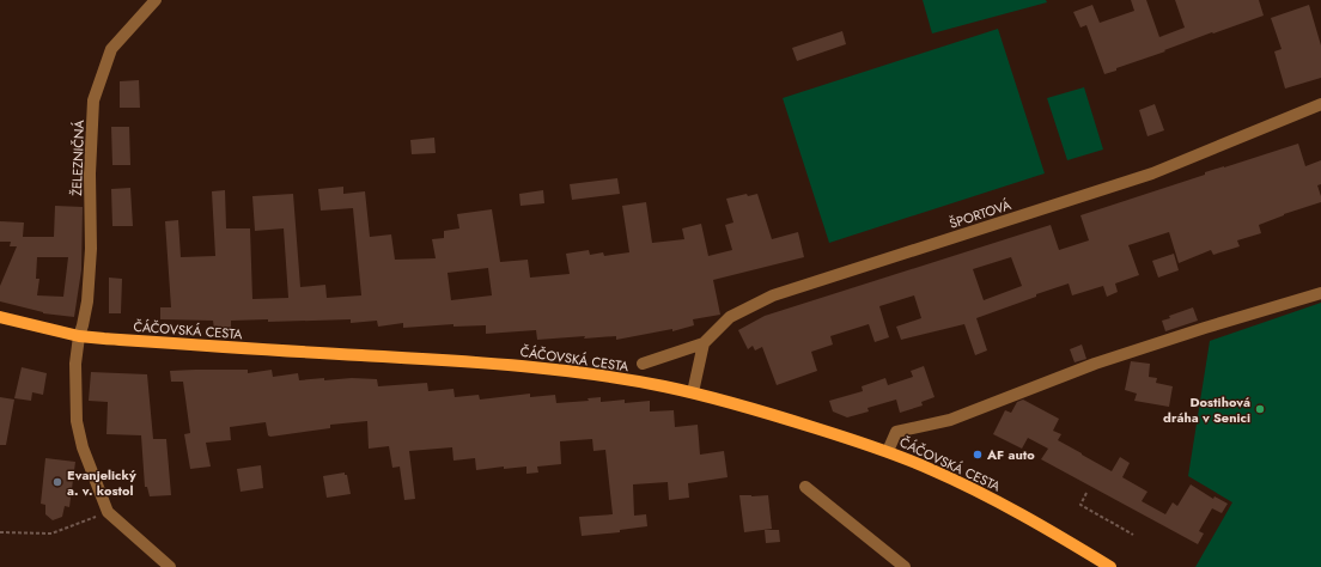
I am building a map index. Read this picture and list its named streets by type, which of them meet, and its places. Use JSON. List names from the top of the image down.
{
  "streets": {
    "main road": ["ČÁČOVSKÁ CESTA"],
    "street": ["ŽELEZNIČNÁ", "ŠPORTOVÁ"]
  },
  "crossings": [
    ["ŽELEZNIČNÁ", "ČÁČOVSKÁ CESTA"]
  ],
  "places": ["Dostihová dráha v Senici", "AF auto", "Evanjelický a. v. kostol"]
}
